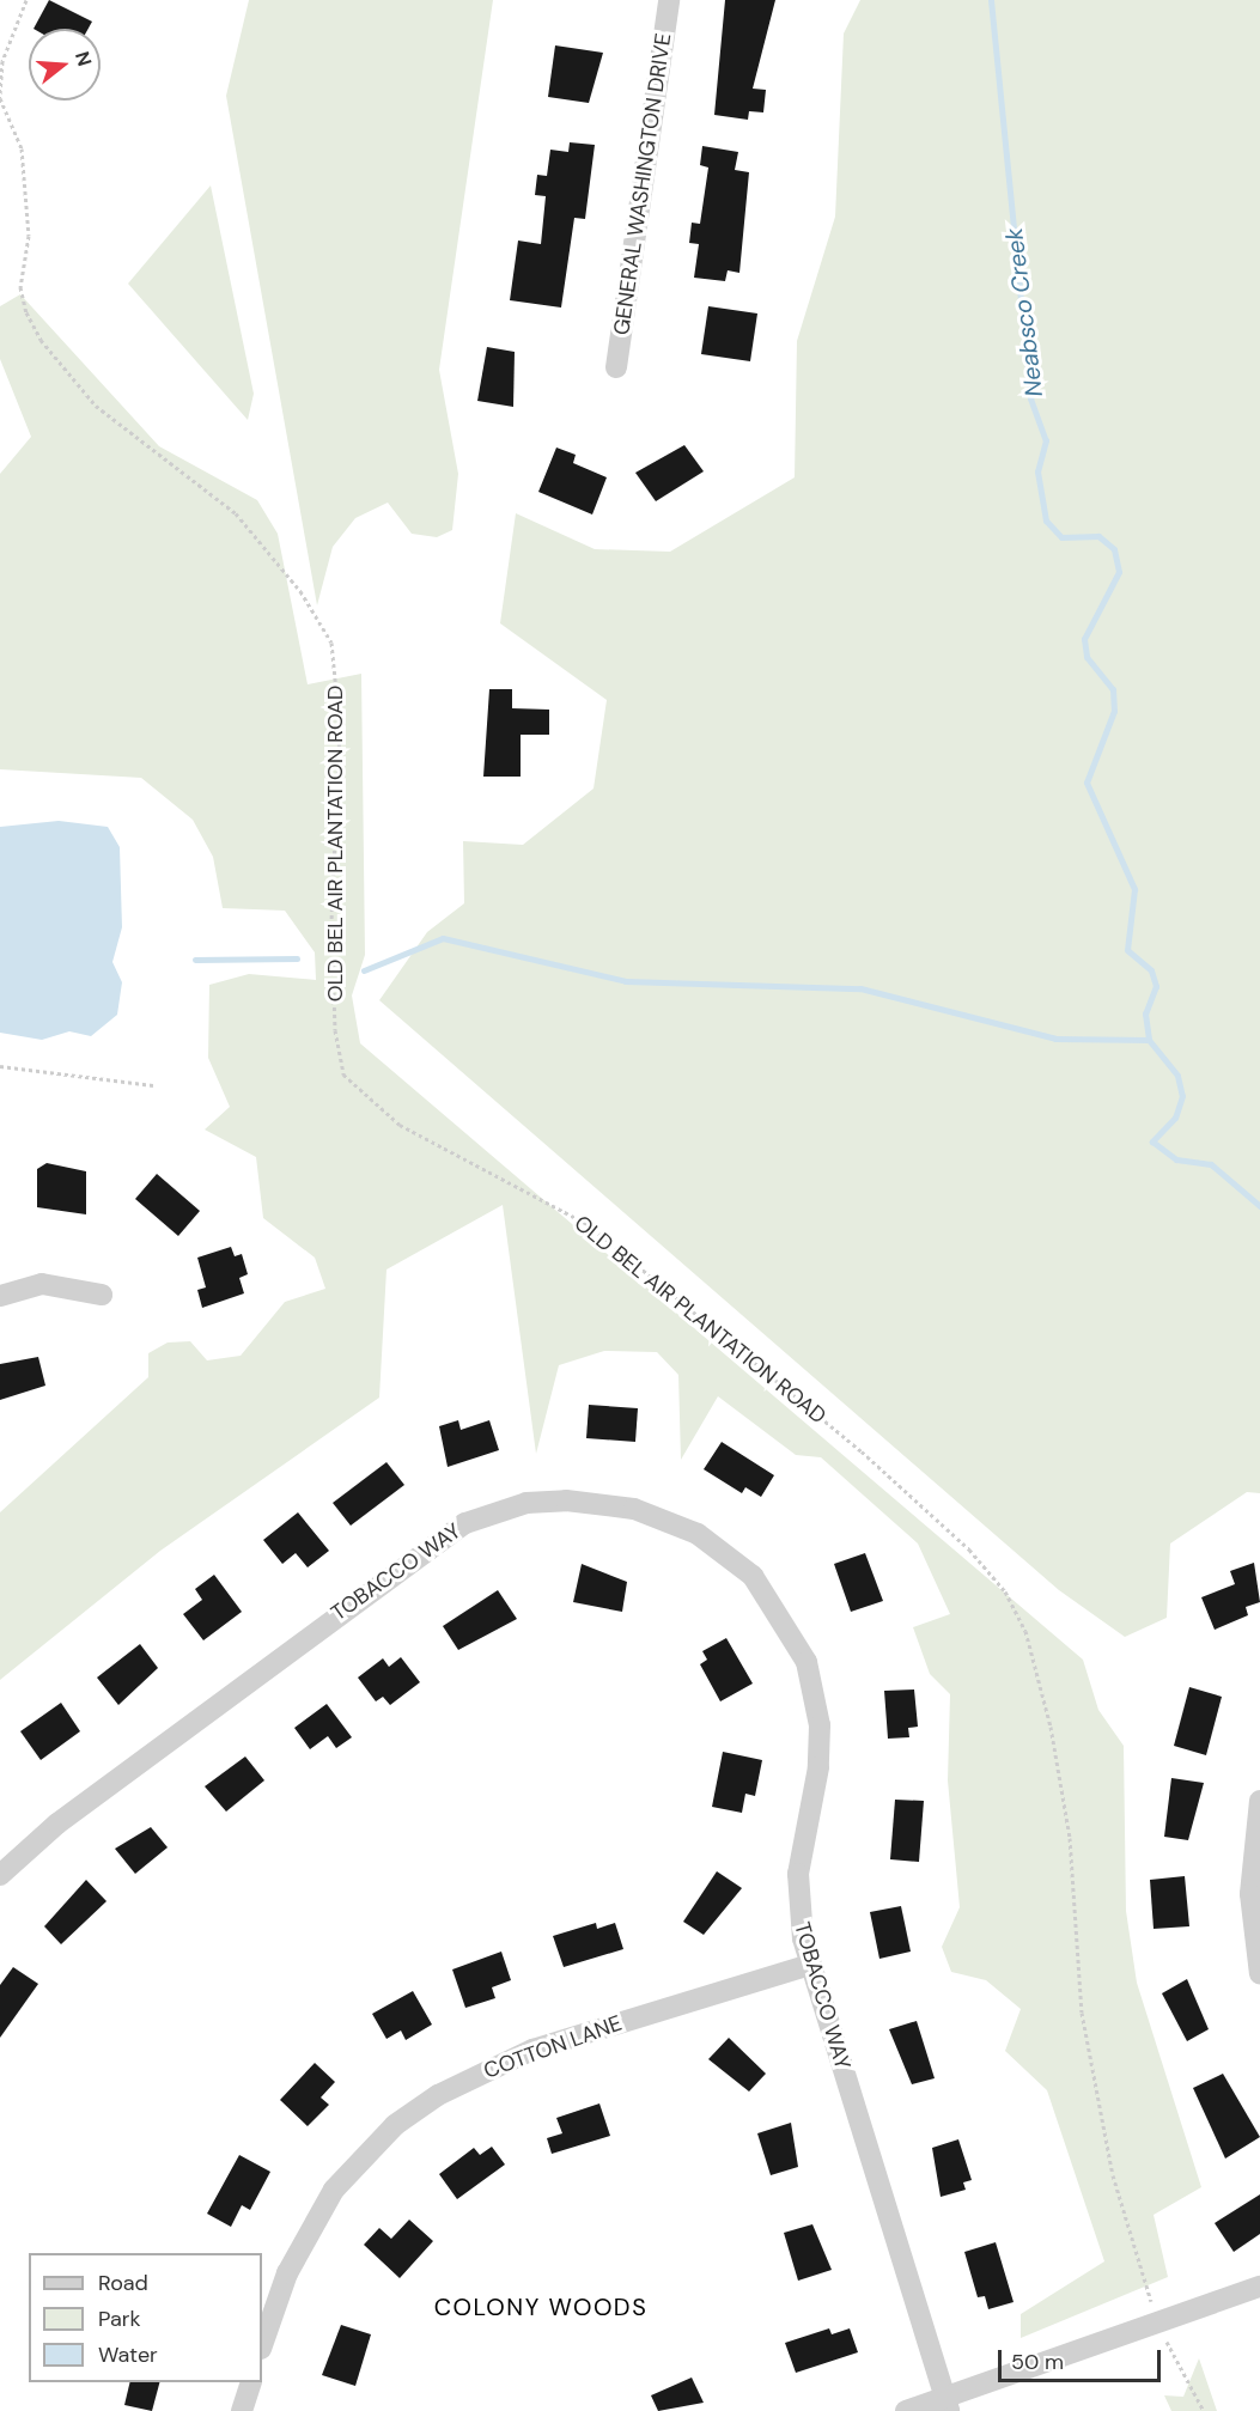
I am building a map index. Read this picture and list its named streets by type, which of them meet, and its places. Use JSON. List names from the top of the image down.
{
  "streets": {
    "street": ["GENERAL WASHINGTON DRIVE", "TOBACCO WAY", "COTTON LANE"],
    "path": ["OLD BEL AIR PLANTATION ROAD"]
  },
  "crossings": [
    ["TOBACCO WAY", "COTTON LANE"]
  ],
  "districts": ["COLONY WOODS"],
  "water": ["Neabsco Creek"],
  "legend": ["Road", "Park", "Water"],
  "scale_bar": "50 m",
  "north": "right"
}
